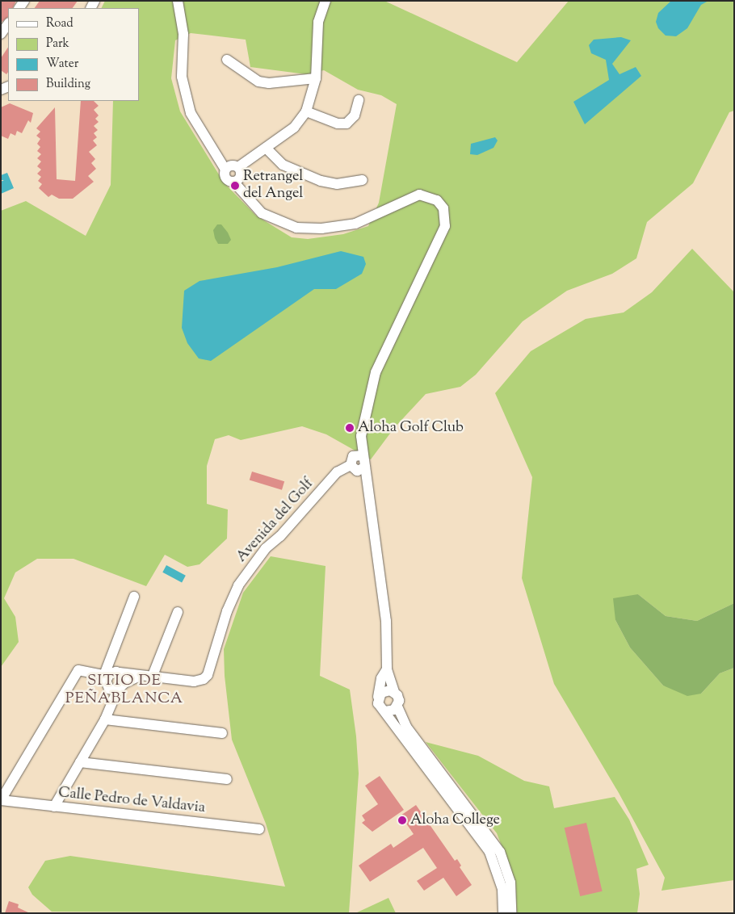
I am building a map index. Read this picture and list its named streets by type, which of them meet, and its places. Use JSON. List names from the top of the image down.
{
  "streets": {
    "street": ["Avenida del Golf", "Calle Pedro de Valdavia"]
  },
  "crossings": [
    ["Avenida del Golf", "Calle Pedro de Valdavia"]
  ],
  "districts": ["SITIO DE PEÑABLANCA"],
  "places": ["Retrangel del Angel", "Aloha Golf Club", "Aloha College"],
  "legend": [
    "Road",
    "Park",
    "Water",
    "Building"
  ]
}
